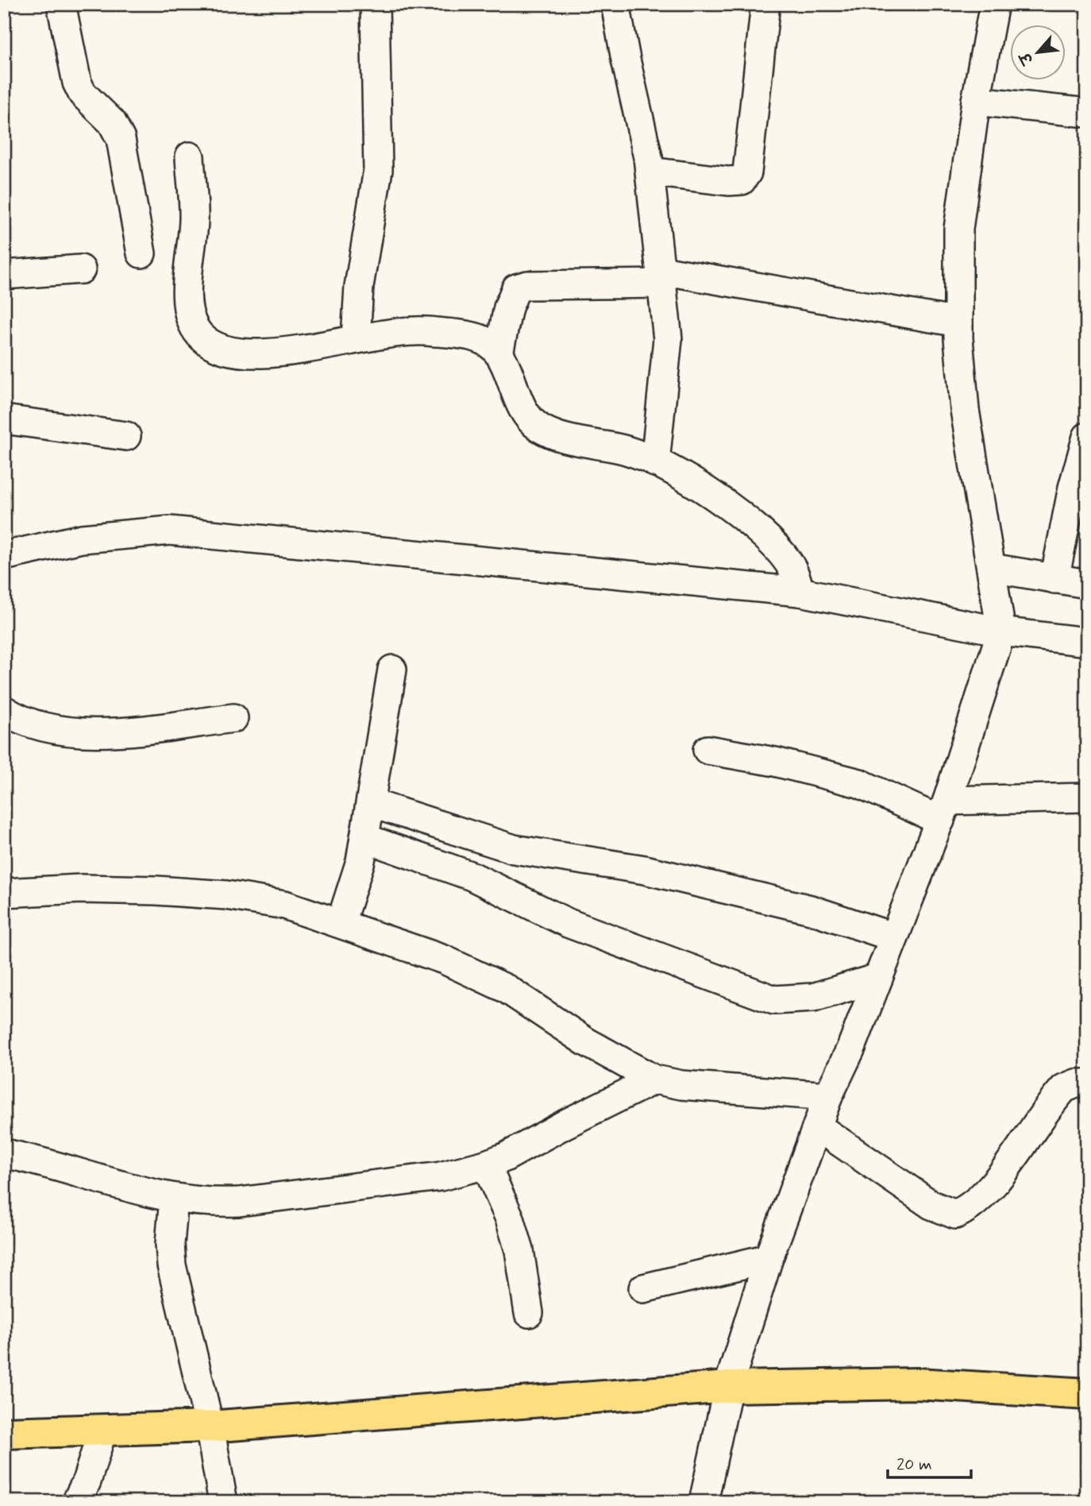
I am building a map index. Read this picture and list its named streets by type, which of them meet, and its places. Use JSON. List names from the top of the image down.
{
  "scale_bar": "20 m",
  "north": "bottom left"
}
